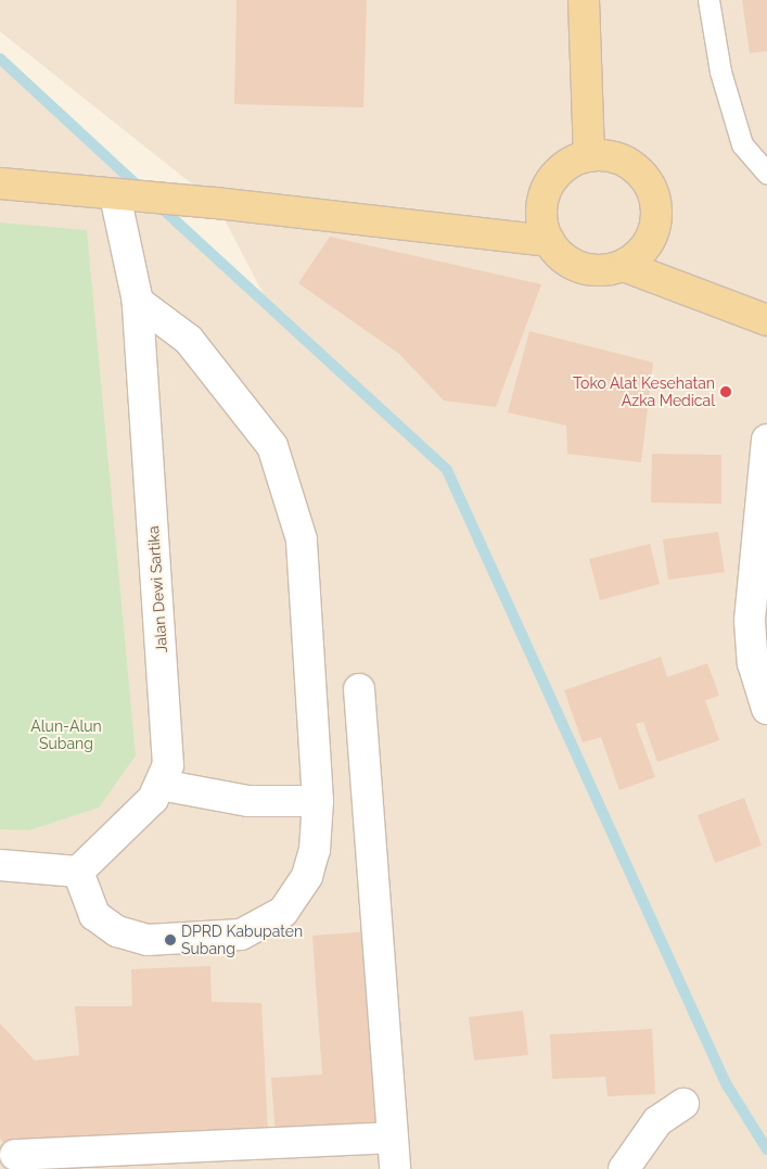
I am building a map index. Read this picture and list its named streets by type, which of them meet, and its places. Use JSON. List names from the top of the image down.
{
  "streets": {
    "street": ["Jalan Dewi Sartika"]
  },
  "parks": ["Alun-Alun Subang"],
  "places": ["Toko Alat Kesehatan Azka Medical", "DPRD Kabupaten Subang"]
}
